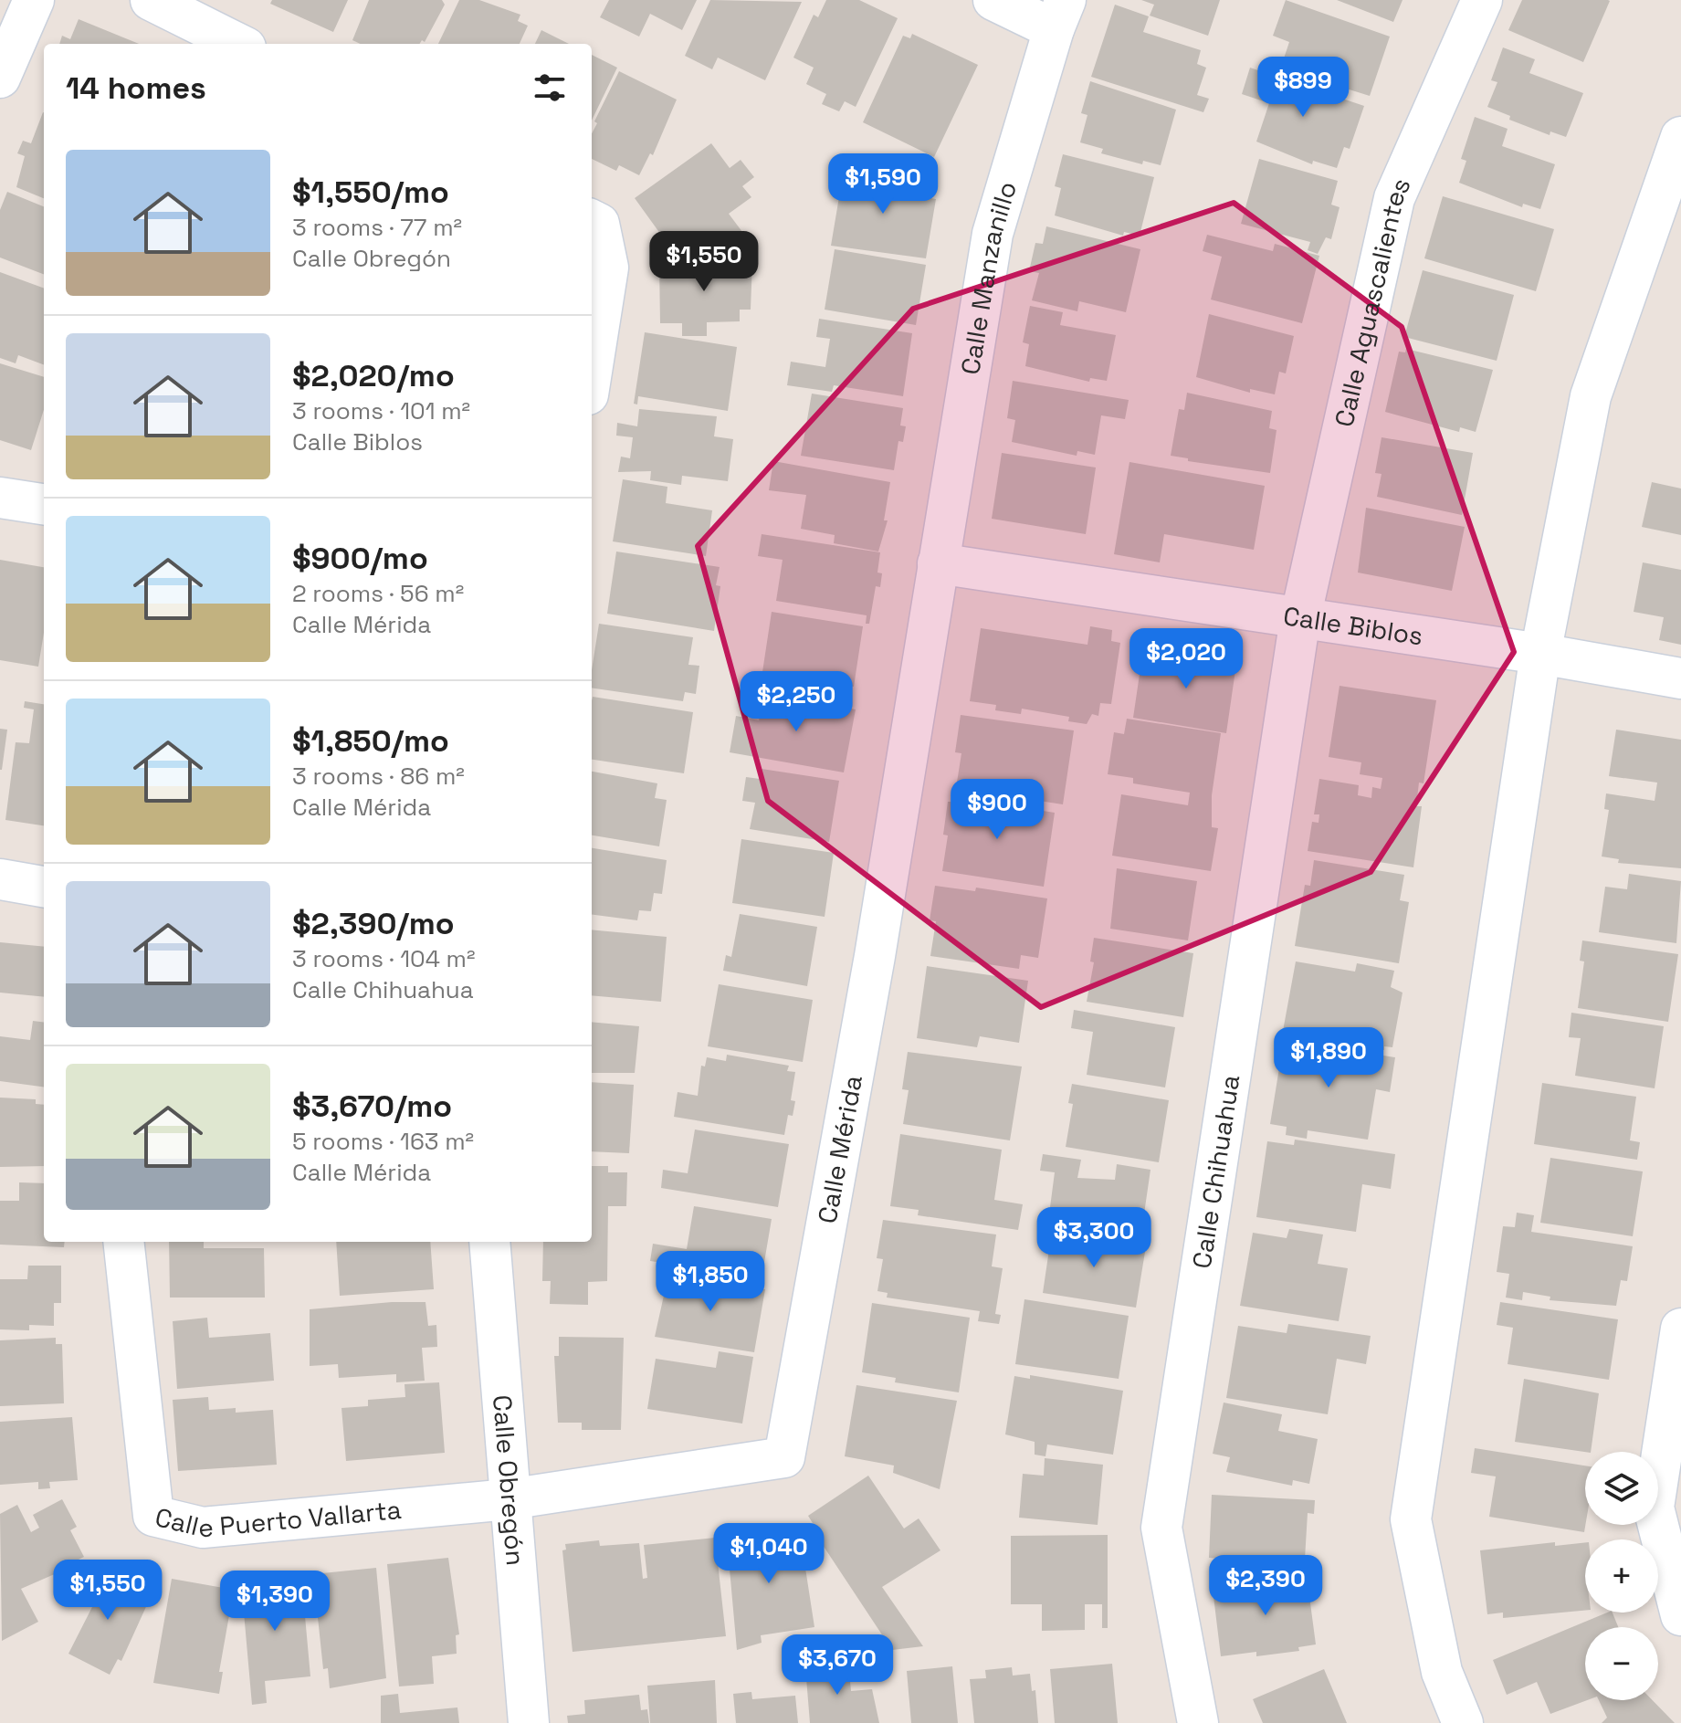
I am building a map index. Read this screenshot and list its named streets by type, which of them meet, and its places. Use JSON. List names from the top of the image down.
{
  "streets": {
    "street": [
      "Calle Manzanillo",
      "Calle Aguascalientes",
      "Calle Biblos",
      "Calle Mérida",
      "Calle Chihuahua",
      "Calle Obregón",
      "Calle Puerto Vallarta"
    ]
  },
  "crossings": [
    ["Calle Manzanillo", "Calle Biblos"],
    ["Calle Manzanillo", "Calle Mérida"],
    ["Calle Aguascalientes", "Calle Biblos"],
    ["Calle Aguascalientes", "Calle Chihuahua"],
    ["Calle Biblos", "Calle Mérida"],
    ["Calle Biblos", "Calle Chihuahua"],
    ["Calle Mérida", "Calle Obregón"],
    ["Calle Mérida", "Calle Puerto Vallarta"],
    ["Calle Obregón", "Calle Puerto Vallarta"]
  ],
  "page": {
    "heading": "14 homes",
    "price": [
      "$899",
      "$1,590",
      "$1,550",
      "$2,020",
      "$2,250",
      "$900",
      "$1,890",
      "$3,300",
      "$1,850",
      "$1,040",
      "$2,390",
      "$1,550",
      "$1,390",
      "$3,670"
    ],
    "list": [
      {
        "name": "$1,550/mo",
        "note": "3 rooms · 77 m² · Calle Obregón"
      },
      {
        "name": "$2,020/mo",
        "note": "3 rooms · 101 m² · Calle Biblos"
      },
      {
        "name": "$900/mo",
        "note": "2 rooms · 56 m² · Calle Mérida"
      },
      {
        "name": "$1,850/mo",
        "note": "3 rooms · 86 m² · Calle Mérida"
      },
      {
        "name": "$2,390/mo",
        "note": "3 rooms · 104 m² · Calle Chihuahua"
      },
      {
        "name": "$3,670/mo",
        "note": "5 rooms · 163 m² · Calle Mérida"
      }
    ],
    "map_buttons": ["+", "−"]
  }
}
